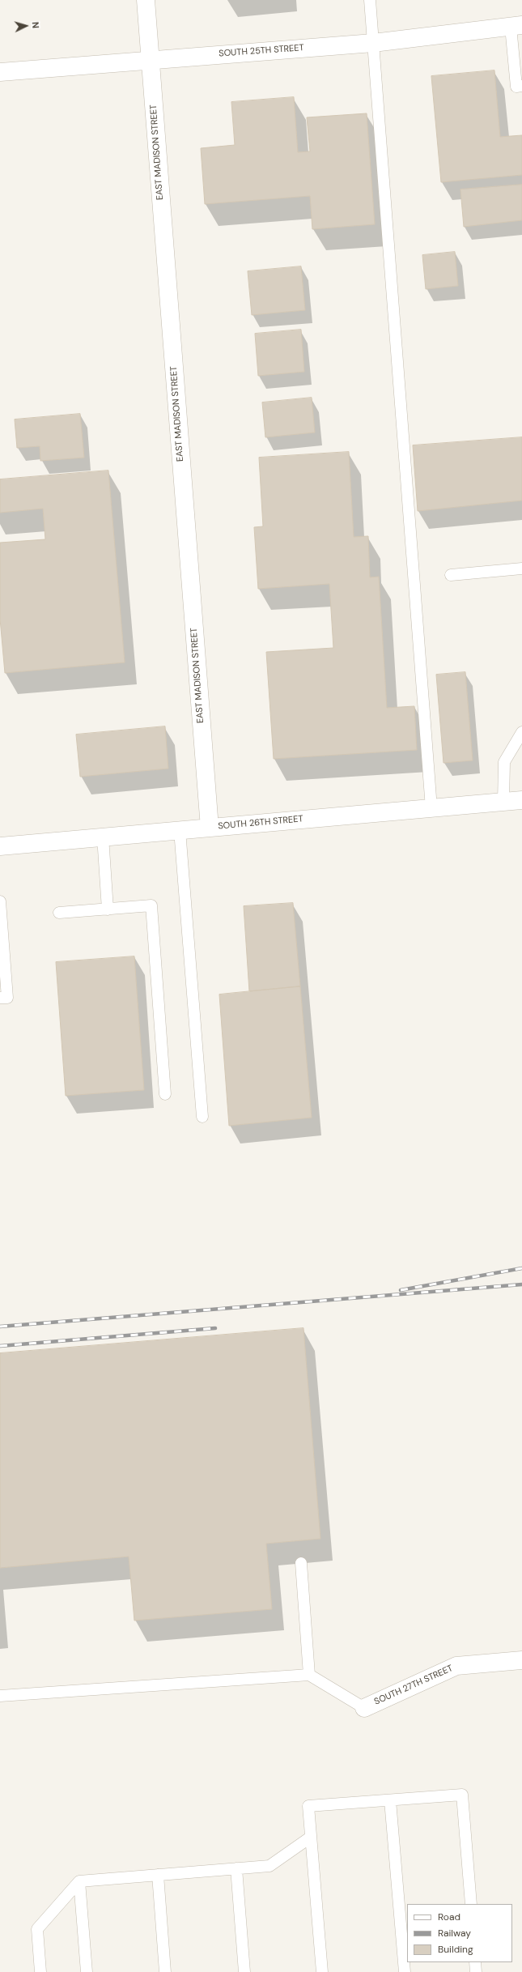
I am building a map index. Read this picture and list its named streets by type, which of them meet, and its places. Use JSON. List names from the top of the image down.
{
  "streets": {
    "street": [
      "SOUTH 25TH STREET",
      "EAST MADISON STREET",
      "SOUTH 26TH STREET",
      "SOUTH 27TH STREET"
    ]
  },
  "crossings": [
    ["SOUTH 25TH STREET", "EAST MADISON STREET"],
    ["EAST MADISON STREET", "SOUTH 26TH STREET"]
  ],
  "legend": ["Road", "Railway", "Building"],
  "north": "right"
}
